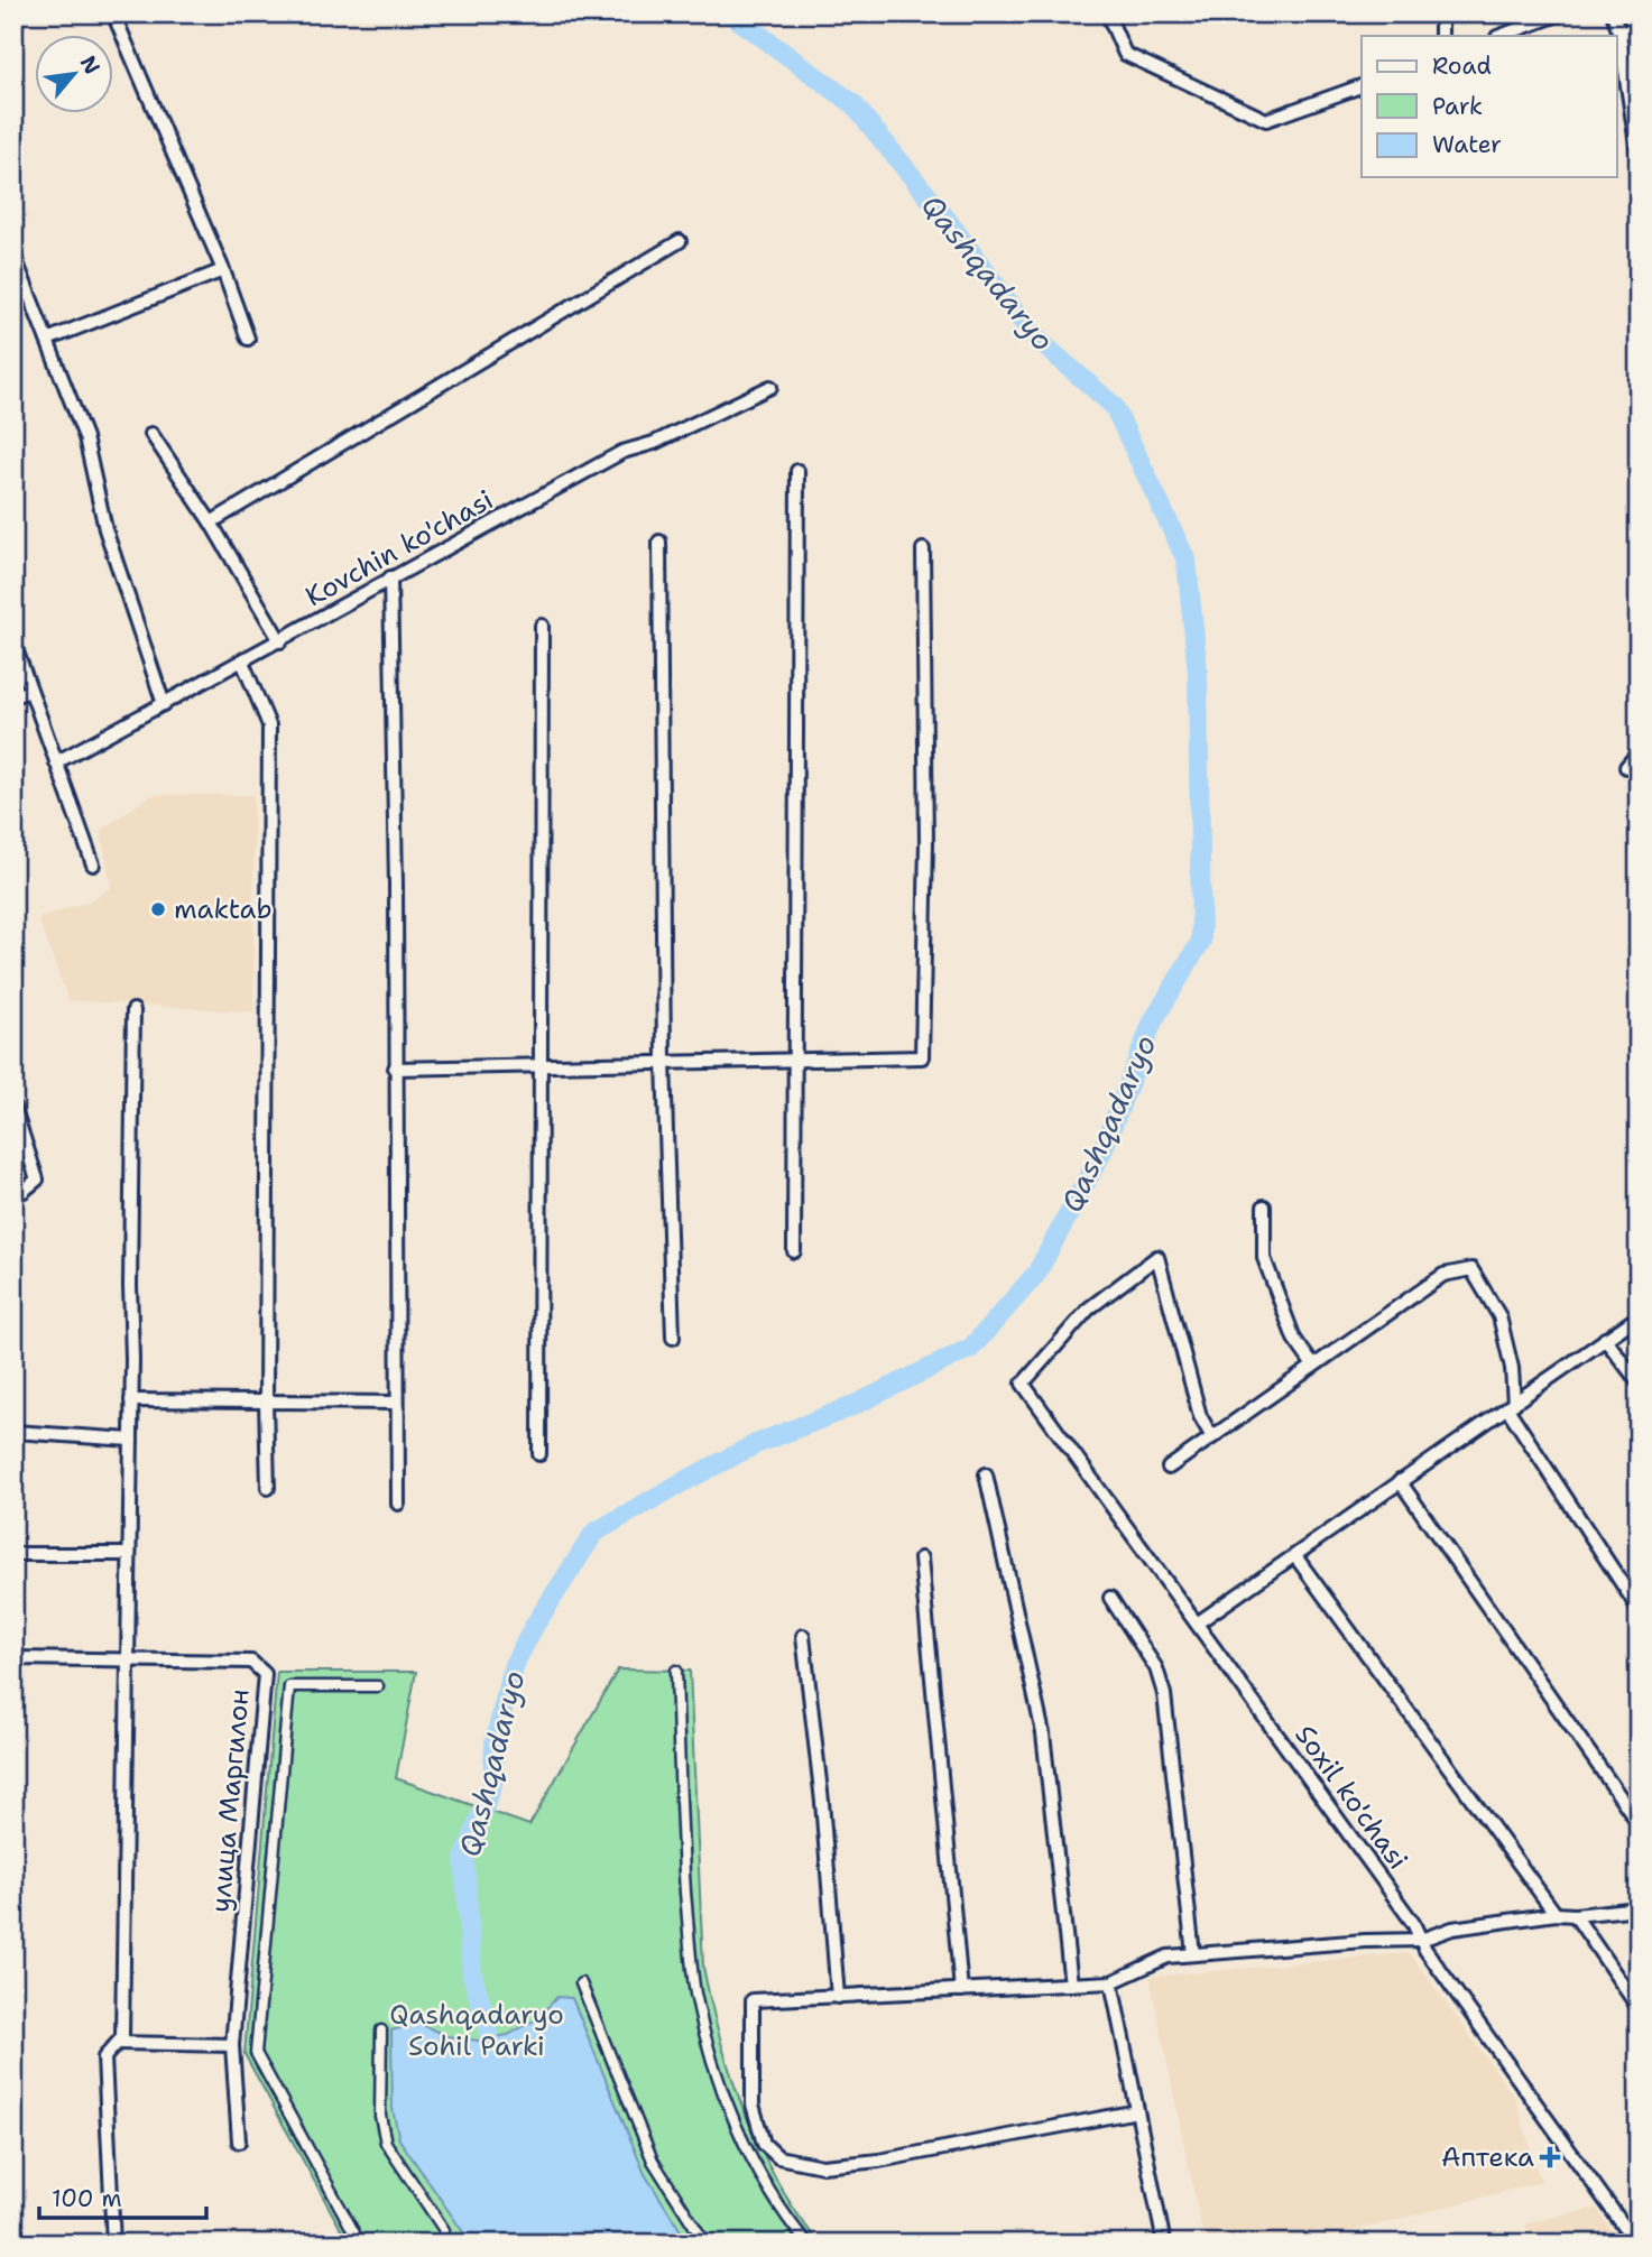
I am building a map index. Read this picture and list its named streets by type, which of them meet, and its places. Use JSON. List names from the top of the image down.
{
  "streets": {
    "street": ["Kovchin ko'chasi", "Soxil ko'chasi", "улица Маргилон"]
  },
  "water": ["Qashqadaryo"],
  "parks": ["Qashqadaryo Sohil Parki"],
  "places": {
    "other": ["maktab"],
    "health": ["Аптека"]
  },
  "legend": ["Road", "Park", "Water"],
  "scale_bar": "100 m",
  "north": "top right"
}
